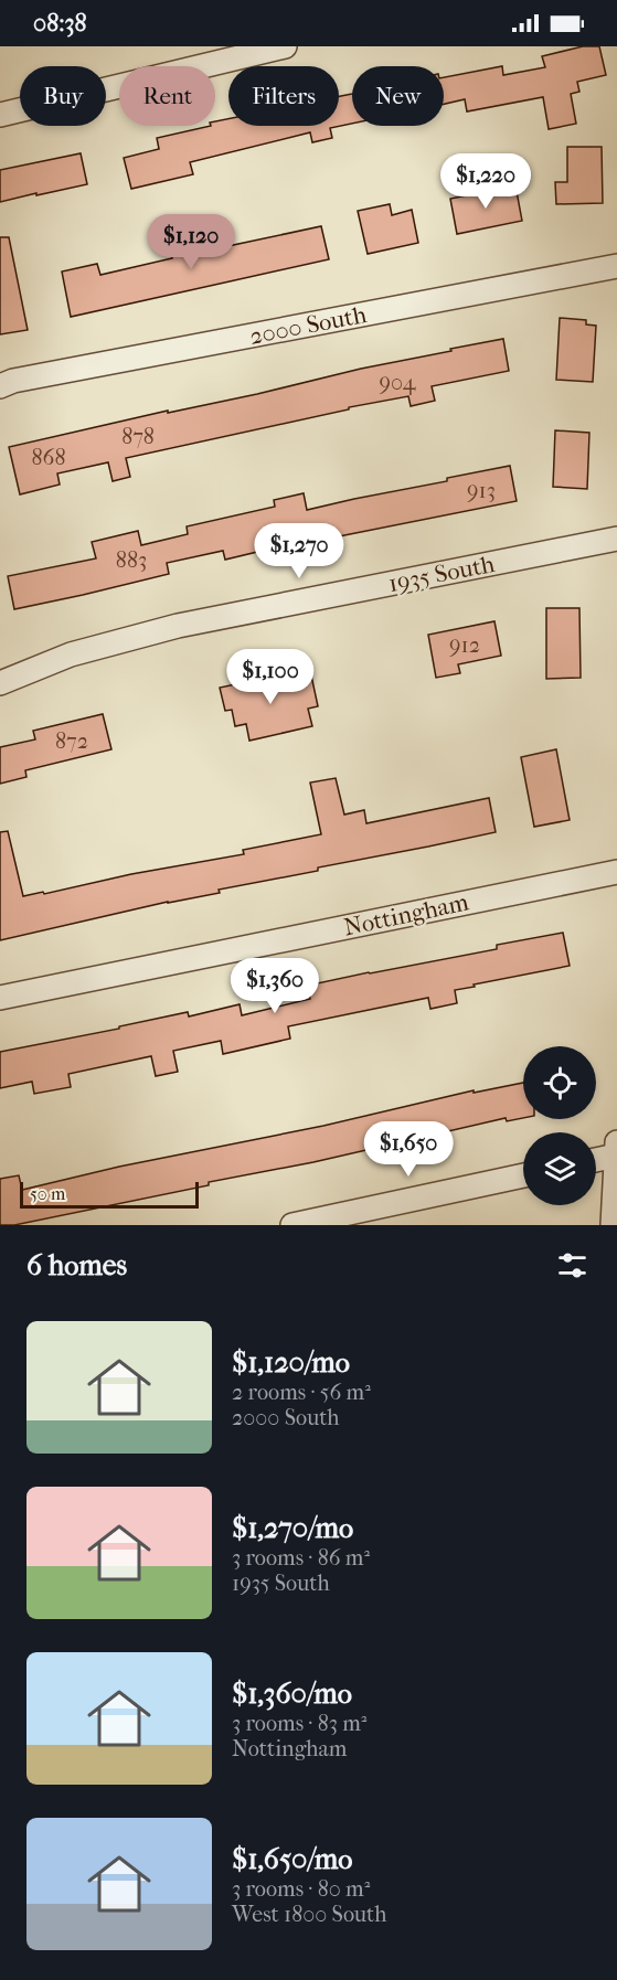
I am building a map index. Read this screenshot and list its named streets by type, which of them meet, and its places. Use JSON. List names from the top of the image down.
{
  "streets": {
    "street": ["2000 South", "1935 South", "Nottingham"]
  },
  "house_numbers": [
    "904",
    "878",
    "868",
    "913",
    "883",
    "912",
    "872"
  ],
  "scale_bar": "50 m",
  "page": {
    "status": "08:38",
    "chip": [
      "Buy",
      "Rent",
      "Filters",
      "New"
    ],
    "price": [
      "$1,220",
      "$1,120",
      "$1,270",
      "$1,100",
      "$1,360",
      "$1,650"
    ],
    "scale": "50 m",
    "heading": "6 homes",
    "list": [
      {
        "name": "$1,120/mo",
        "note": "2 rooms · 56 m² · 2000 South"
      },
      {
        "name": "$1,270/mo",
        "note": "3 rooms · 86 m² · 1935 South"
      },
      {
        "name": "$1,360/mo",
        "note": "3 rooms · 83 m² · Nottingham"
      },
      {
        "name": "$1,650/mo",
        "note": "3 rooms · 80 m² · West 1800 South"
      }
    ]
  }
}
